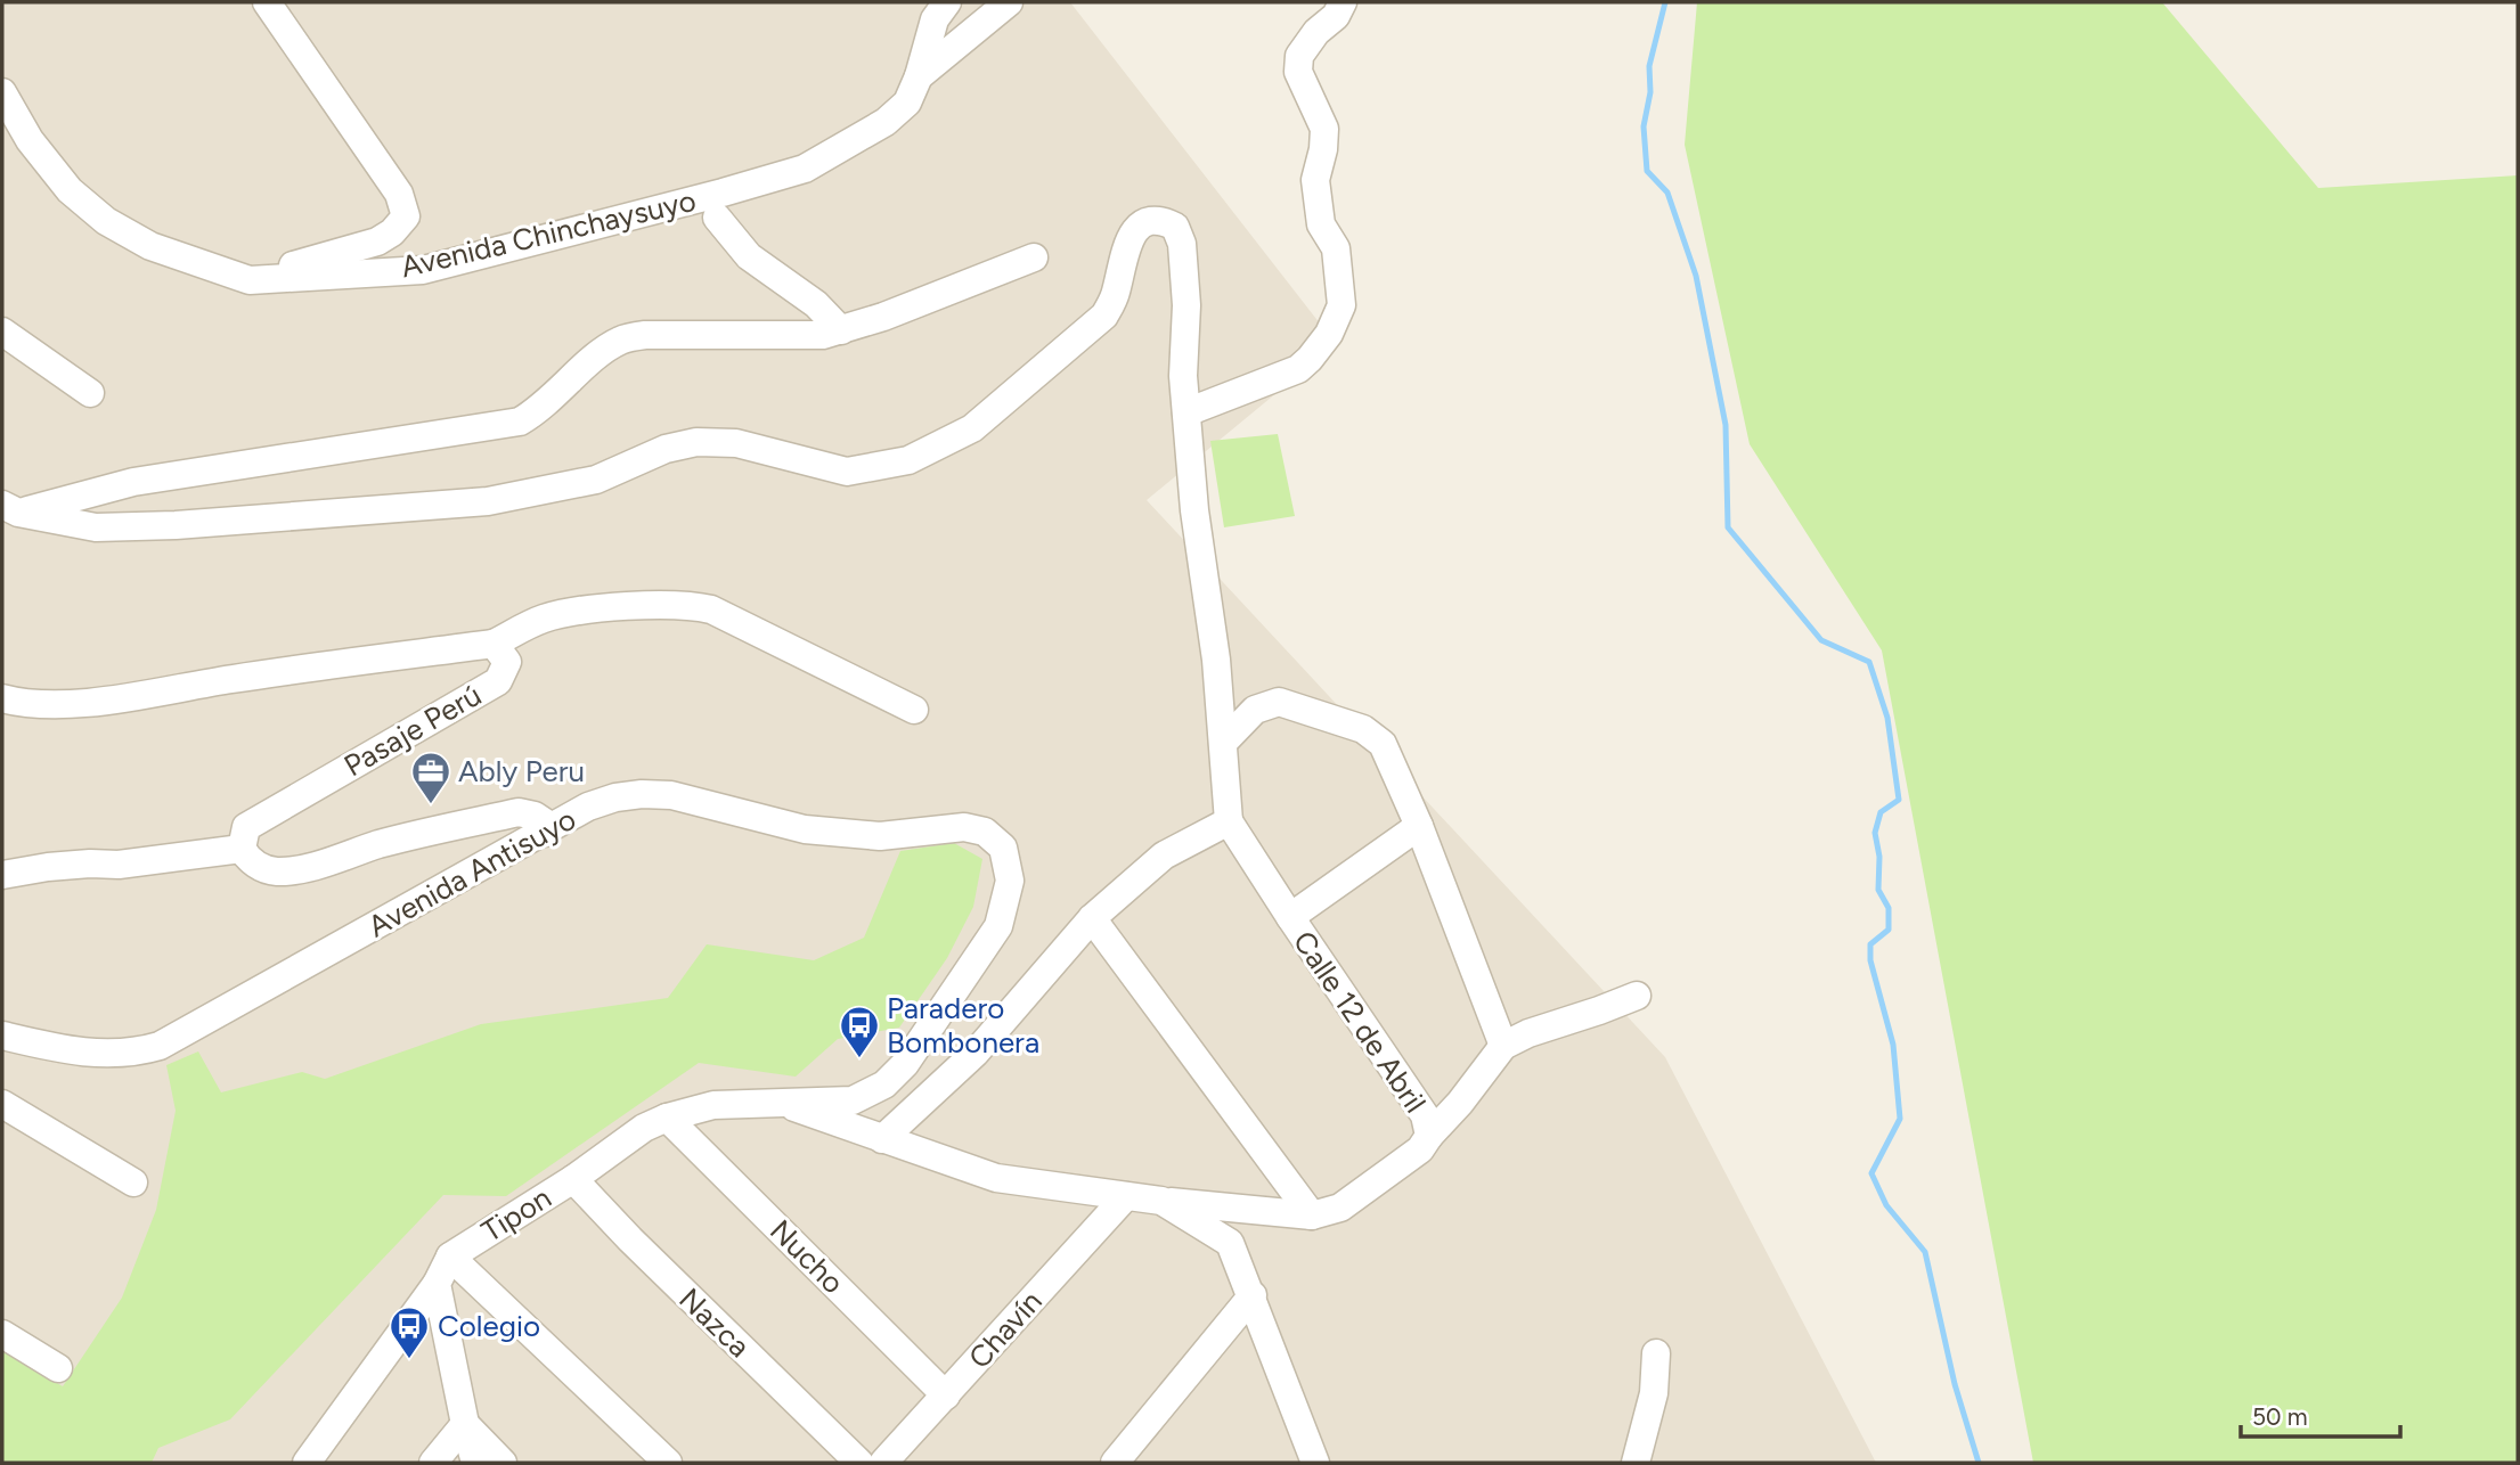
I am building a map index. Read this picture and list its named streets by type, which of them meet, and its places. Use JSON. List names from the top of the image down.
{
  "streets": {
    "street": [
      "Avenida Chinchaysuyo",
      "Pasaje Perú",
      "Avenida Antisuyo",
      "Calle 12 de Abril",
      "Tipon",
      "Nucho",
      "Nazca",
      "Chavín"
    ]
  },
  "crossings": [
    ["Avenida Antisuyo", "Calle 12 de Abril"],
    ["Avenida Antisuyo", "Tipon"],
    ["Calle 12 de Abril", "Tipon"],
    ["Calle 12 de Abril", "Chavín"],
    ["Tipon", "Nucho"],
    ["Tipon", "Nazca"],
    ["Nucho", "Chavín"]
  ],
  "places": {
    "office": ["Ably Peru"],
    "bus stop": ["Paradero Bombonera", "Colegio"]
  },
  "scale_bar": "50 m"
}
